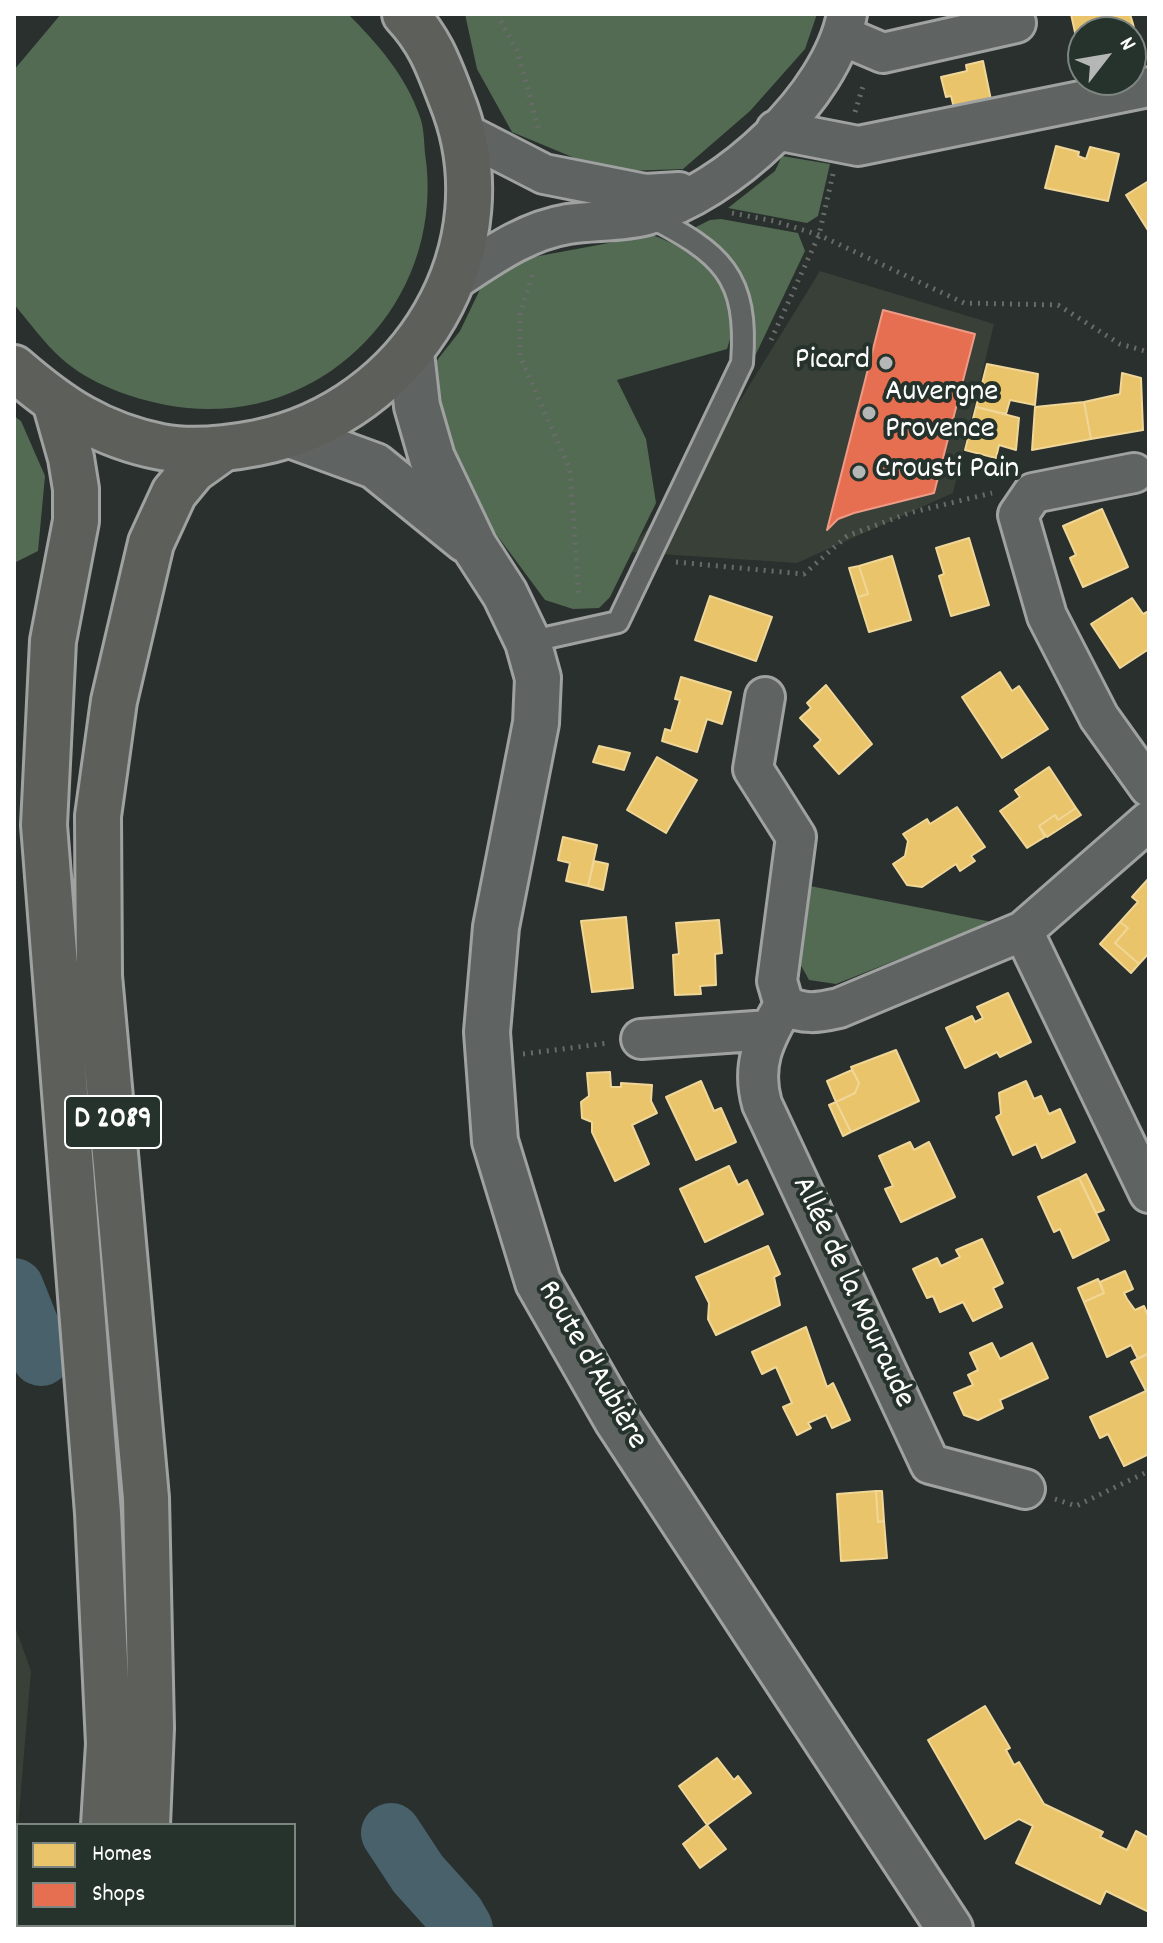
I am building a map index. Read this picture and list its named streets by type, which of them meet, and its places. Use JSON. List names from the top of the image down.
{
  "streets": {
    "main road": ["D 2089", "Route d'Aubière"],
    "street": ["Allée de la Mouraude"]
  },
  "places": ["Picard", "Auvergne Provence", "Crousti Pain"],
  "legend": ["Homes", "Shops"],
  "north": "top right"
}
